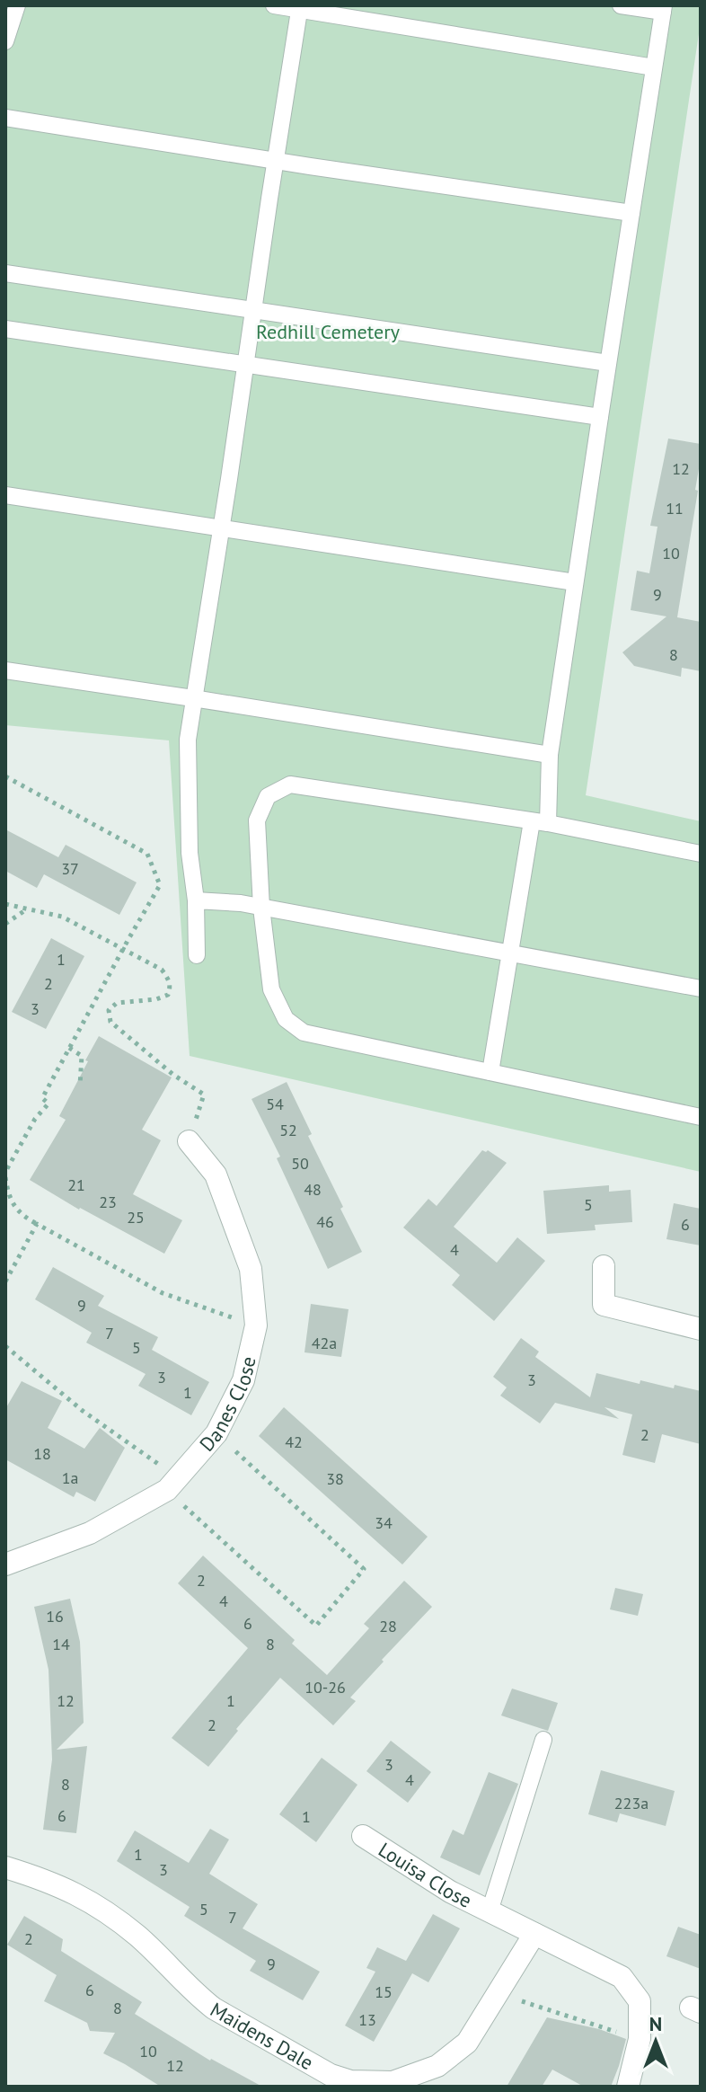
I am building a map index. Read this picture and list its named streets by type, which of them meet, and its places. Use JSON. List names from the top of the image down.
{
  "streets": {
    "street": ["Danes Close", "Louisa Close", "Maidens Dale"]
  },
  "parks": ["Redhill Cemetery"],
  "house_numbers": [
    "12",
    "11",
    "10",
    "9",
    "8",
    "37",
    "1",
    "2",
    "3",
    "54",
    "52",
    "50",
    "21",
    "48",
    "23",
    "5",
    "25",
    "46",
    "6",
    "4",
    "9",
    "7",
    "42a",
    "5",
    "3",
    "3",
    "1",
    "2",
    "42",
    "18",
    "1a",
    "38",
    "34",
    "2",
    "4",
    "16",
    "6",
    "28",
    "14",
    "8",
    "10-26",
    "12",
    "1",
    "2",
    "3",
    "4",
    "8",
    "223a",
    "6",
    "1",
    "1",
    "3",
    "5",
    "7",
    "2",
    "9",
    "6",
    "15",
    "8",
    "13",
    "10",
    "12"
  ],
  "north": "top"
}
